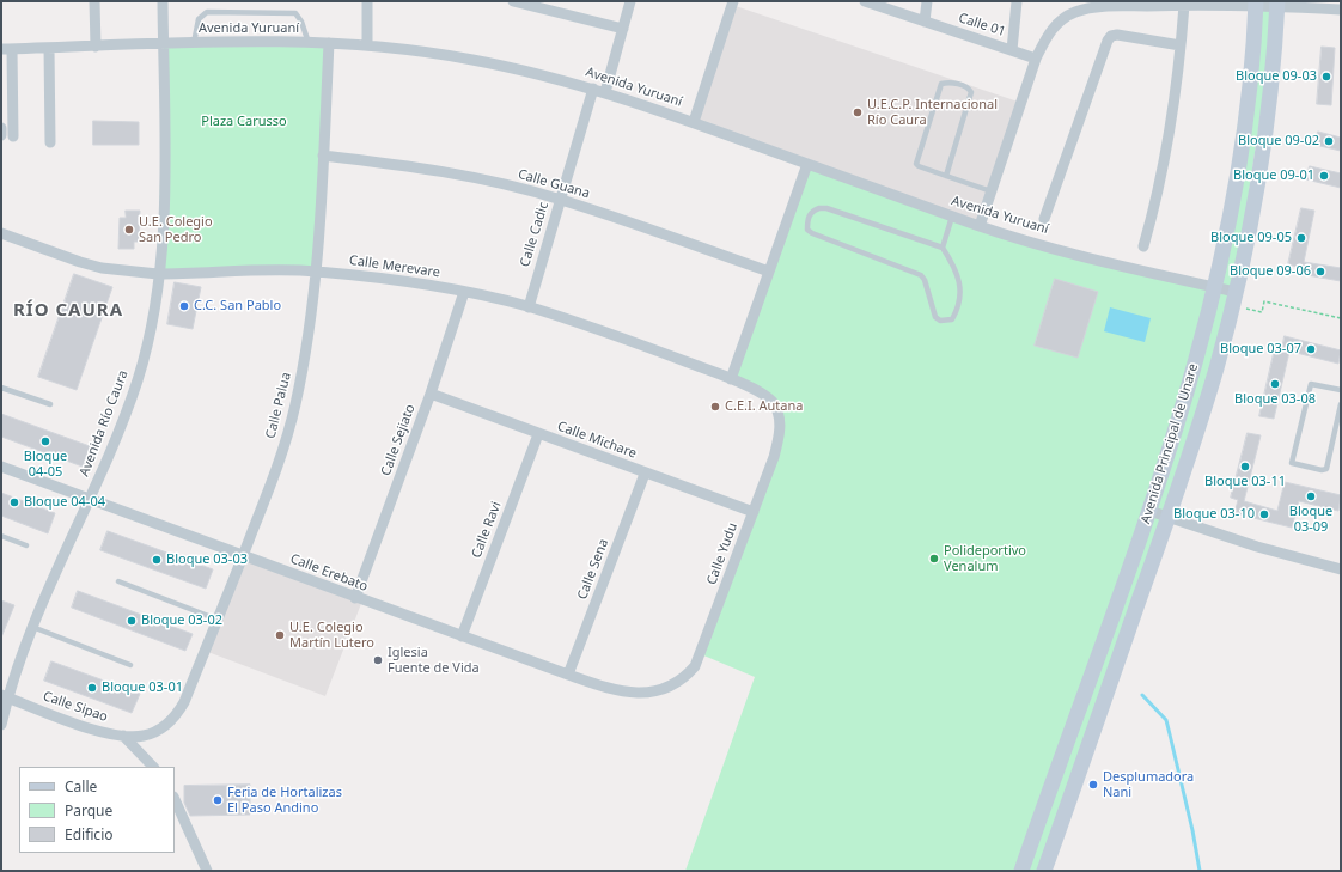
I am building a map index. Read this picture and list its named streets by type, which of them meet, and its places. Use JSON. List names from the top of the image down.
{
  "streets": {
    "street": [
      "Calle 01",
      "Avenida Yuruaní",
      "Calle Guana",
      "Calle Cadic",
      "Calle Merevare",
      "Calle Palua",
      "Avenida Río Caura",
      "Calle Sejiato",
      "Calle Michare",
      "Avenida Principal de Unare",
      "Calle Ravi",
      "Calle Yudu",
      "Calle Sena",
      "Calle Erebato",
      "Calle Sipao"
    ]
  },
  "crossings": [
    ["Avenida Yuruaní", "Calle Cadic"],
    ["Avenida Yuruaní", "Calle Palua"],
    ["Avenida Yuruaní", "Avenida Río Caura"],
    ["Avenida Yuruaní", "Avenida Principal de Unare"],
    ["Calle Guana", "Calle Cadic"],
    ["Calle Guana", "Calle Palua"],
    ["Calle Cadic", "Calle Merevare"],
    ["Calle Merevare", "Calle Palua"],
    ["Calle Merevare", "Avenida Río Caura"],
    ["Calle Merevare", "Calle Sejiato"],
    ["Calle Merevare", "Calle Yudu"],
    ["Calle Palua", "Calle Erebato"],
    ["Calle Palua", "Calle Sipao"],
    ["Avenida Río Caura", "Calle Erebato"],
    ["Avenida Río Caura", "Calle Sipao"],
    ["Calle Sejiato", "Calle Michare"],
    ["Calle Sejiato", "Calle Erebato"],
    ["Calle Michare", "Calle Ravi"],
    ["Calle Michare", "Calle Yudu"],
    ["Calle Michare", "Calle Sena"],
    ["Calle Ravi", "Calle Erebato"],
    ["Calle Yudu", "Calle Erebato"],
    ["Calle Sena", "Calle Erebato"]
  ],
  "districts": ["RÍO CAURA"],
  "parks": ["Plaza Carusso"],
  "places": [
    "Bloque 09-03",
    "U.E.C.P. Internacional Río Caura",
    "Bloque 09-02",
    "Bloque 09-01",
    "U.E. Colegio San Pedro",
    "Bloque 09-05",
    "Bloque 09-06",
    "C.C. San Pablo",
    "Bloque 03-07",
    "Bloque 03-08",
    "C.E.I. Autana",
    "Bloque 04-05",
    "Bloque 03-11",
    "Bloque 03-09",
    "Bloque 04-04",
    "Bloque 03-10",
    "Polideportivo Venalum",
    "Bloque 03-03",
    "Bloque 03-02",
    "U.E. Colegio Martín Lutero",
    "Iglesia Fuente de Vida",
    "Bloque 03-01",
    "Desplumadora Nani",
    "Feria de Hortalizas El Paso Andino"
  ],
  "legend": ["Calle", "Parque", "Edificio"]
}
